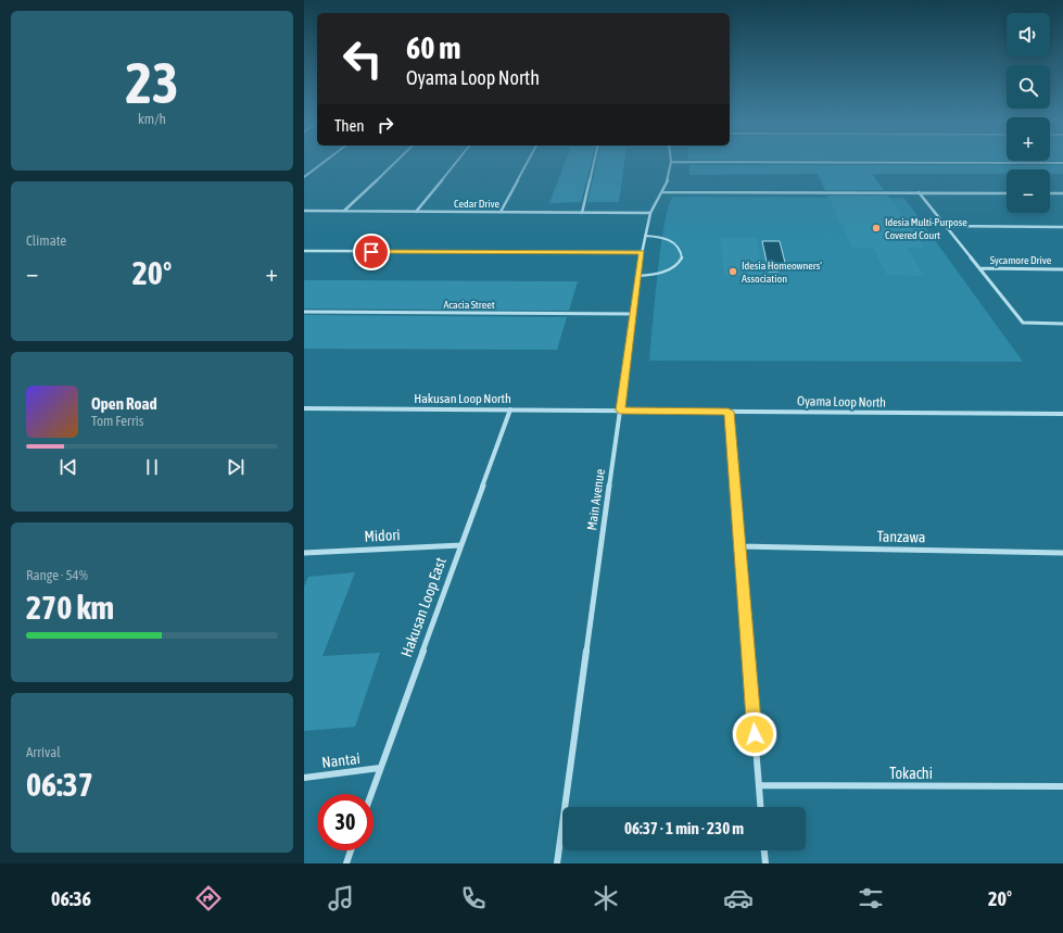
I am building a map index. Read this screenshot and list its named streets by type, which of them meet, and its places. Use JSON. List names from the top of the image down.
{
  "streets": {
    "street": [
      "Cedar Drive",
      "Sycamore Drive",
      "Acacia Street",
      "Hakusan Loop North",
      "Oyama Loop North",
      "Main Avenue",
      "Midori",
      "Tanzawa",
      "Hakusan Loop East",
      "Nantai",
      "Tokachi"
    ]
  },
  "crossings": [
    ["Cedar Drive", "Main Avenue"],
    ["Acacia Street", "Main Avenue"],
    ["Hakusan Loop North", "Oyama Loop North"],
    ["Hakusan Loop North", "Main Avenue"],
    ["Hakusan Loop North", "Hakusan Loop East"],
    ["Oyama Loop North", "Main Avenue"],
    ["Midori", "Hakusan Loop East"],
    ["Hakusan Loop East", "Nantai"]
  ],
  "places": ["Idesia Multi-Purpose Covered Court", "Idesia Homeowners' Association"],
  "page": {
    "tile": [
      ["23", "km/h"],
      "Climate",
      ["Range · 54%", "270 km"],
      ["Arrival", "06:37"]
    ],
    "map_buttons": ["+", "−"],
    "turn": ["60 m", "Oyama Loop North"],
    "then": "Then",
    "heat": ["−", "20°", "+"],
    "song": ["Open Road", "Tom Ferris"],
    "limit": "30",
    "trip": "06:37 · 1 min · 230 m",
    "tabs": ["06:36", "20°"]
  }
}
